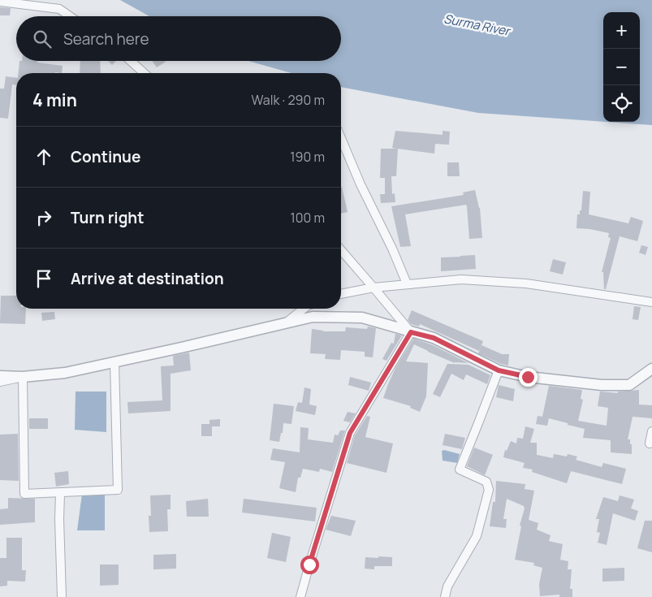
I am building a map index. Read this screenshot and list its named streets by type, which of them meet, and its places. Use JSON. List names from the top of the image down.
{
  "water": ["Surma River"],
  "page": {
    "map_buttons": ["+", "−"],
    "search": "Search here",
    "heading": ["4 min", "Walk · 290 m"],
    "list": [
      ["Continue", "190 m"],
      ["Turn right", "100 m"],
      "Arrive at destination"
    ]
  }
}
